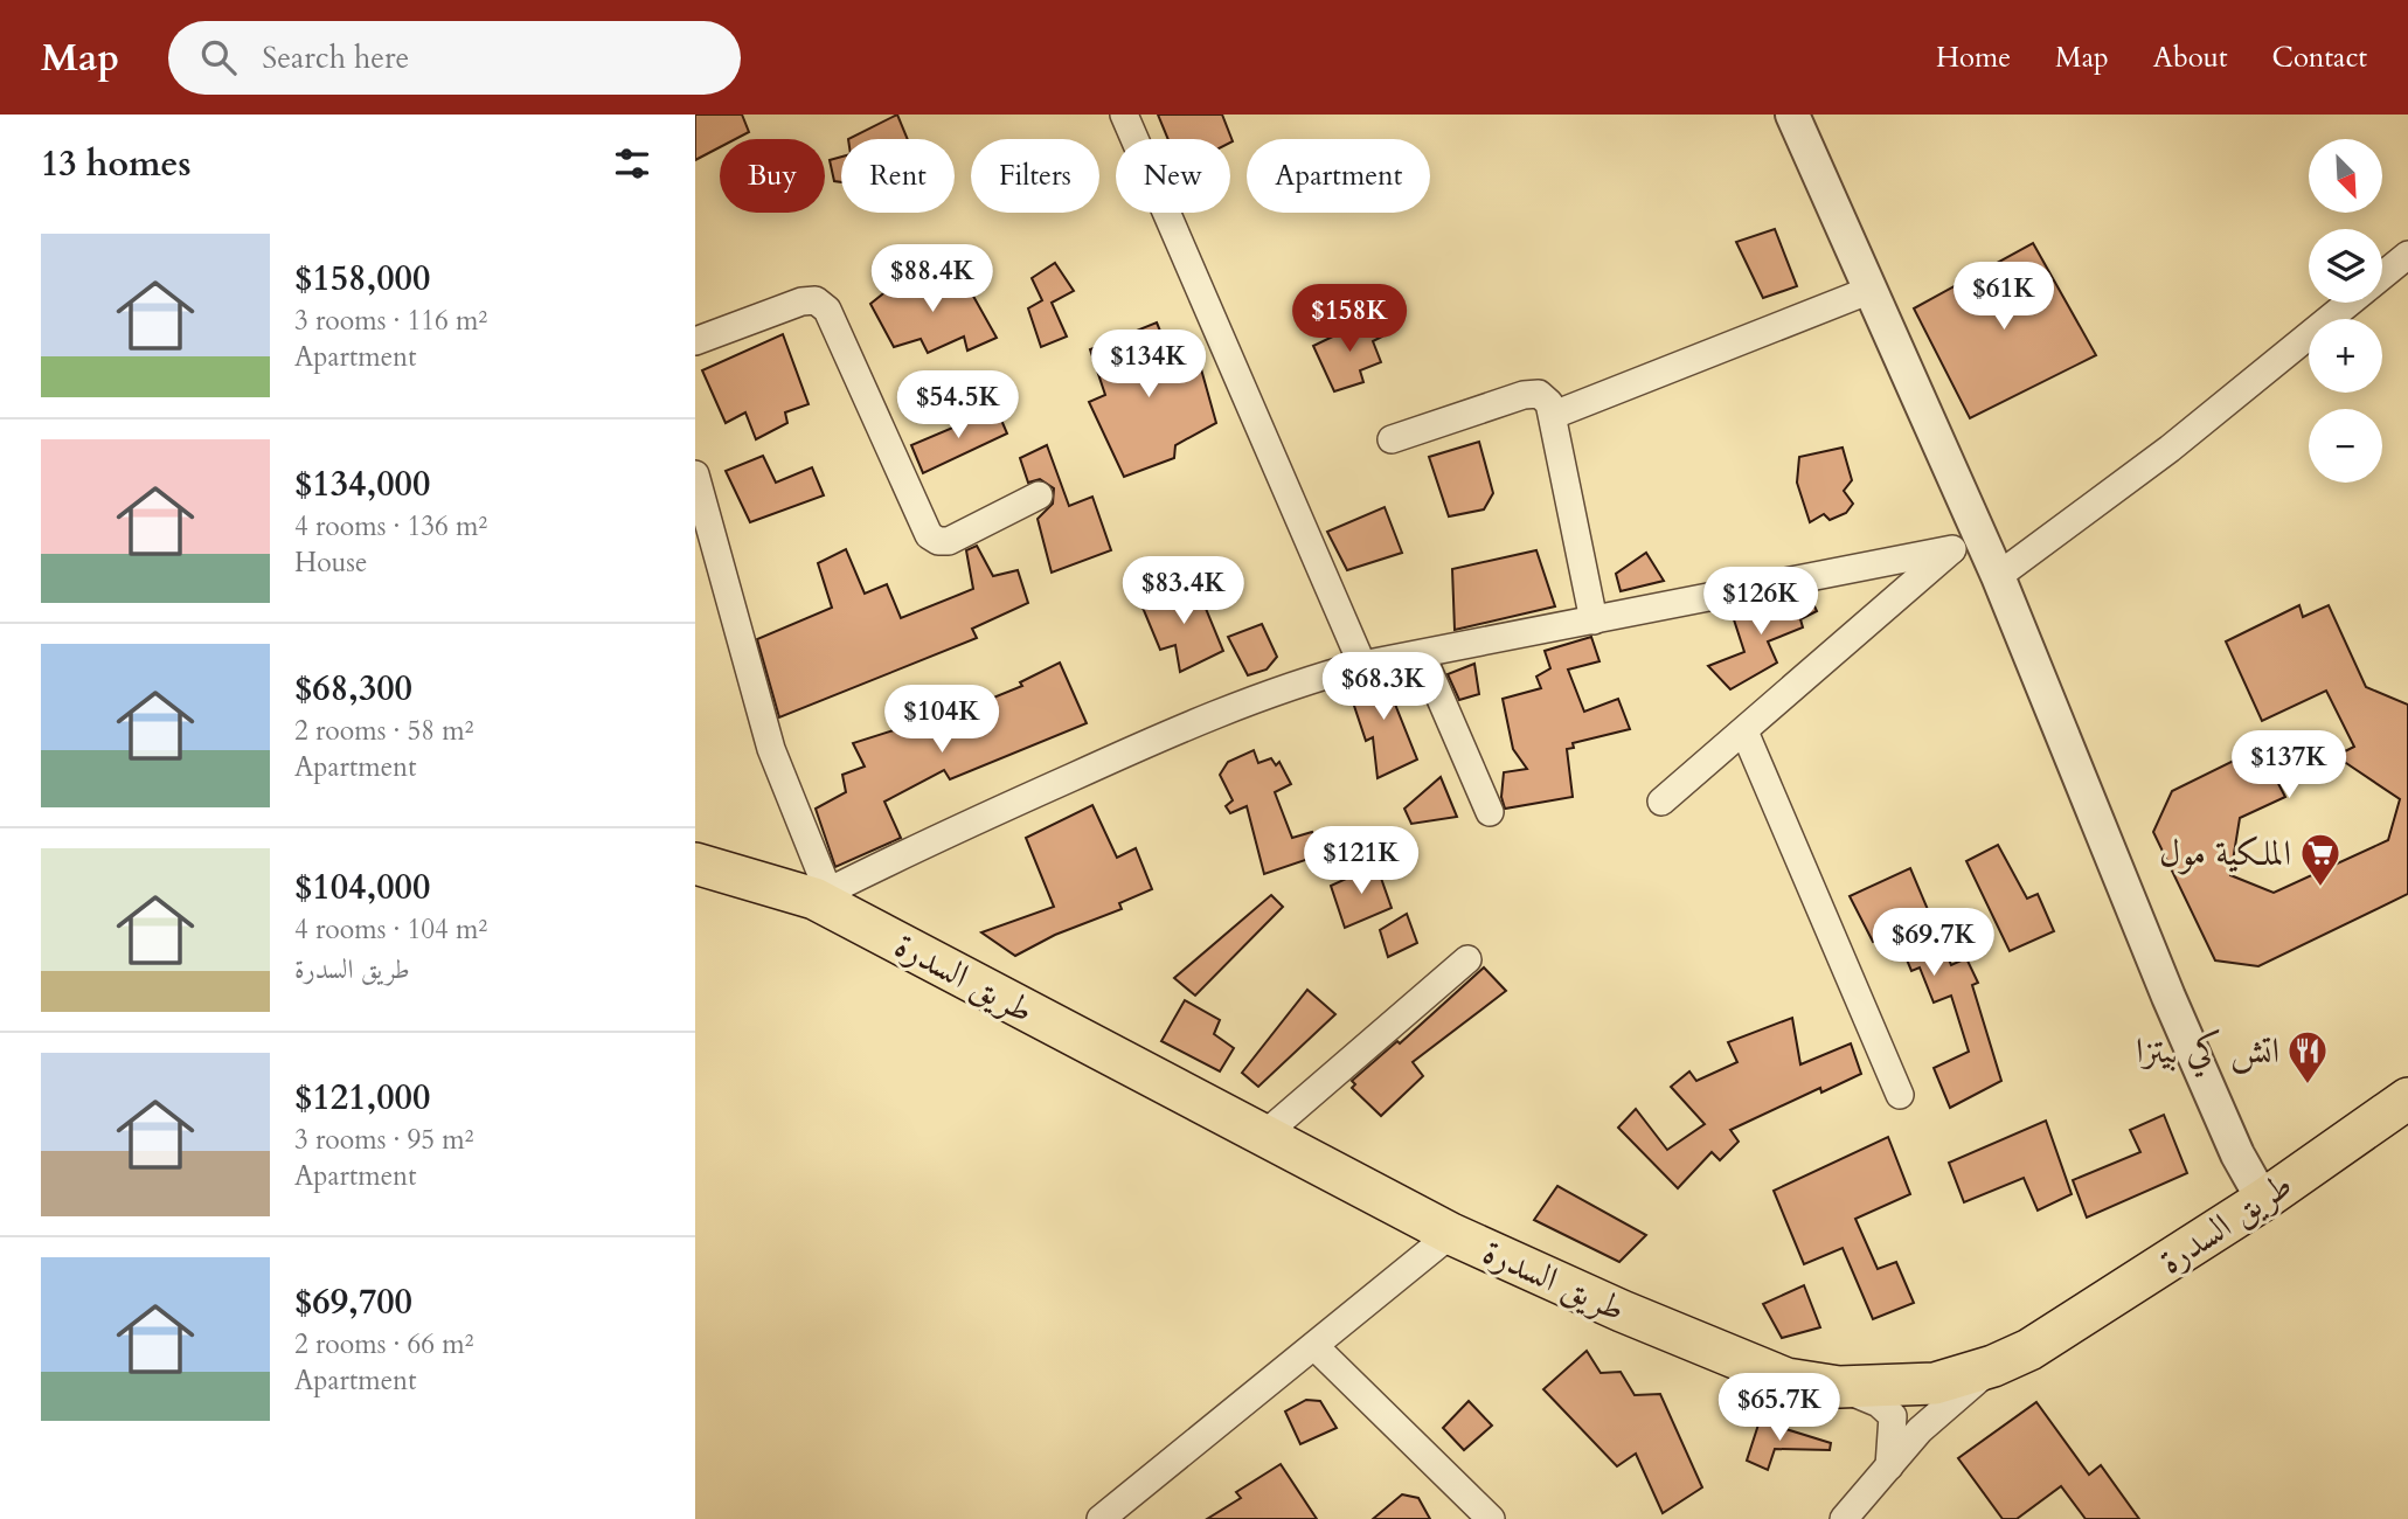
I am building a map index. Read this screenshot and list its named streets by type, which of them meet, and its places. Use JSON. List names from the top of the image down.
{
  "streets": {
    "main road": ["طريق السدرة"]
  },
  "places": {
    "supermarket": ["الملكية مول"],
    "restaurant": ["اتش كي بيتزا"]
  },
  "north": "bottom right",
  "page": {
    "header": "Map",
    "search": "Search here",
    "nav": [
      "Home",
      "Map",
      "About",
      "Contact"
    ],
    "heading": "13 homes",
    "map_buttons": ["+", "−"],
    "chip": [
      "Buy",
      "Rent",
      "Filters",
      "New",
      "Apartment"
    ],
    "list": [
      {
        "name": "$158,000",
        "note": "3 rooms · 116 m² · Apartment"
      },
      {
        "name": "$134,000",
        "note": "4 rooms · 136 m² · House"
      },
      {
        "name": "$68,300",
        "note": "2 rooms · 58 m² · Apartment"
      },
      {
        "name": "$104,000",
        "note": "4 rooms · 104 m² · طريق السدرة"
      },
      {
        "name": "$121,000",
        "note": "3 rooms · 95 m² · Apartment"
      },
      {
        "name": "$69,700",
        "note": "2 rooms · 66 m² · Apartment"
      }
    ],
    "price": [
      "$88.4K",
      "$61K",
      "$158K",
      "$134K",
      "$54.5K",
      "$83.4K",
      "$126K",
      "$68.3K",
      "$104K",
      "$137K",
      "$121K",
      "$69.7K",
      "$65.7K"
    ]
  }
}
